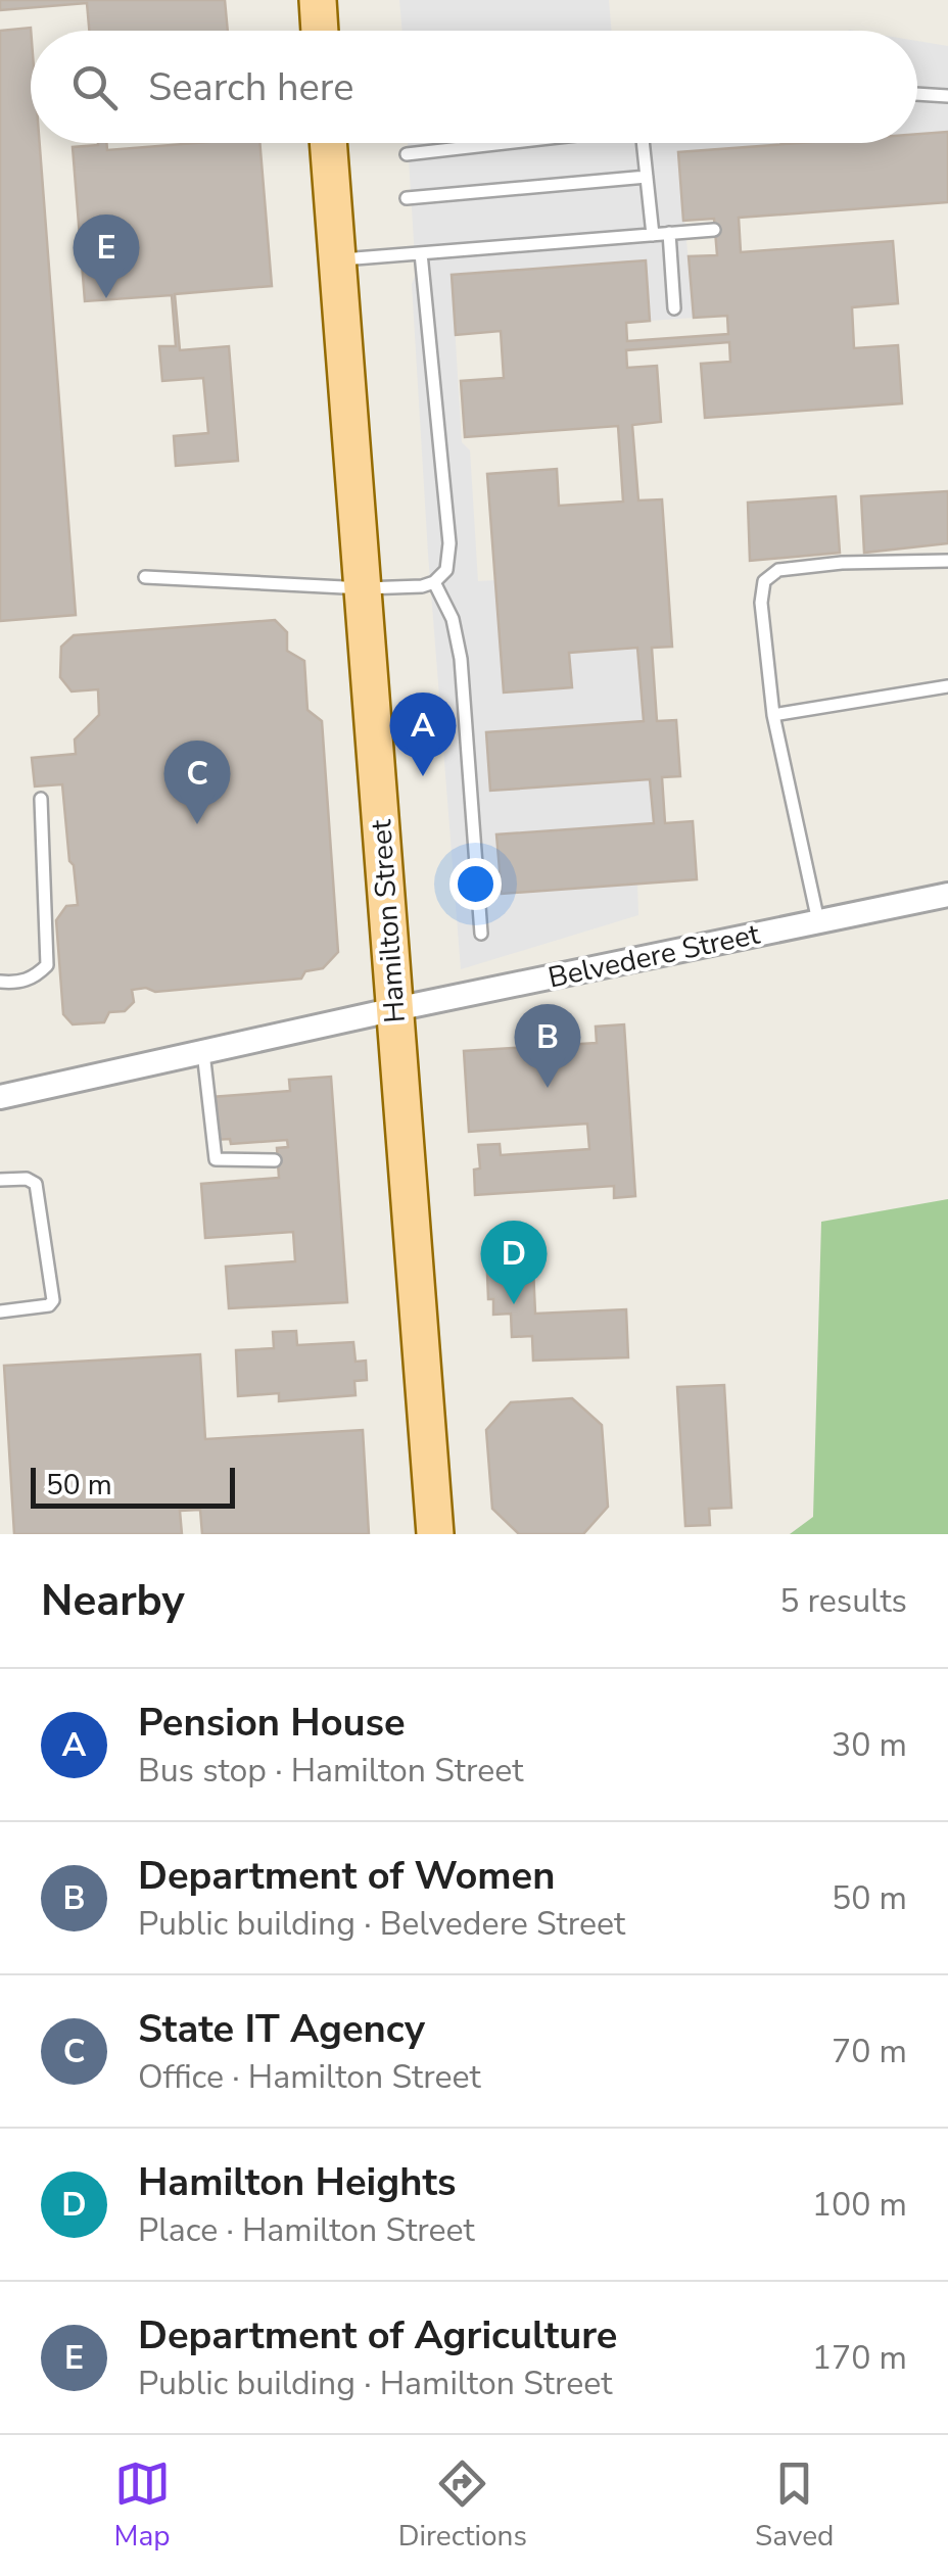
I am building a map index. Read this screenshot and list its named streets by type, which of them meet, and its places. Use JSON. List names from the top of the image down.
{
  "streets": {
    "main road": ["Hamilton Street"],
    "street": ["Belvedere Street"]
  },
  "crossings": [
    ["Hamilton Street", "Belvedere Street"]
  ],
  "scale_bar": "50 m",
  "page": {
    "search": "Search here",
    "pins": [
      "E",
      "A",
      "C",
      "B",
      "D"
    ],
    "scale": "50 m",
    "heading": ["Nearby", "5 results"],
    "list": [
      {
        "mark": "A",
        "name": "Pension House",
        "note": "Bus stop · Hamilton Street",
        "value": "30 m"
      },
      {
        "mark": "B",
        "name": "Department of Women",
        "note": "Public building · Belvedere Street",
        "value": "50 m"
      },
      {
        "mark": "C",
        "name": "State IT Agency",
        "note": "Office · Hamilton Street",
        "value": "70 m"
      },
      {
        "mark": "D",
        "name": "Hamilton Heights",
        "note": "Place · Hamilton Street",
        "value": "100 m"
      },
      {
        "mark": "E",
        "name": "Department of Agriculture",
        "note": "Public building · Hamilton Street",
        "value": "170 m"
      }
    ],
    "nav": ["Map", "Directions", "Saved"]
  }
}
